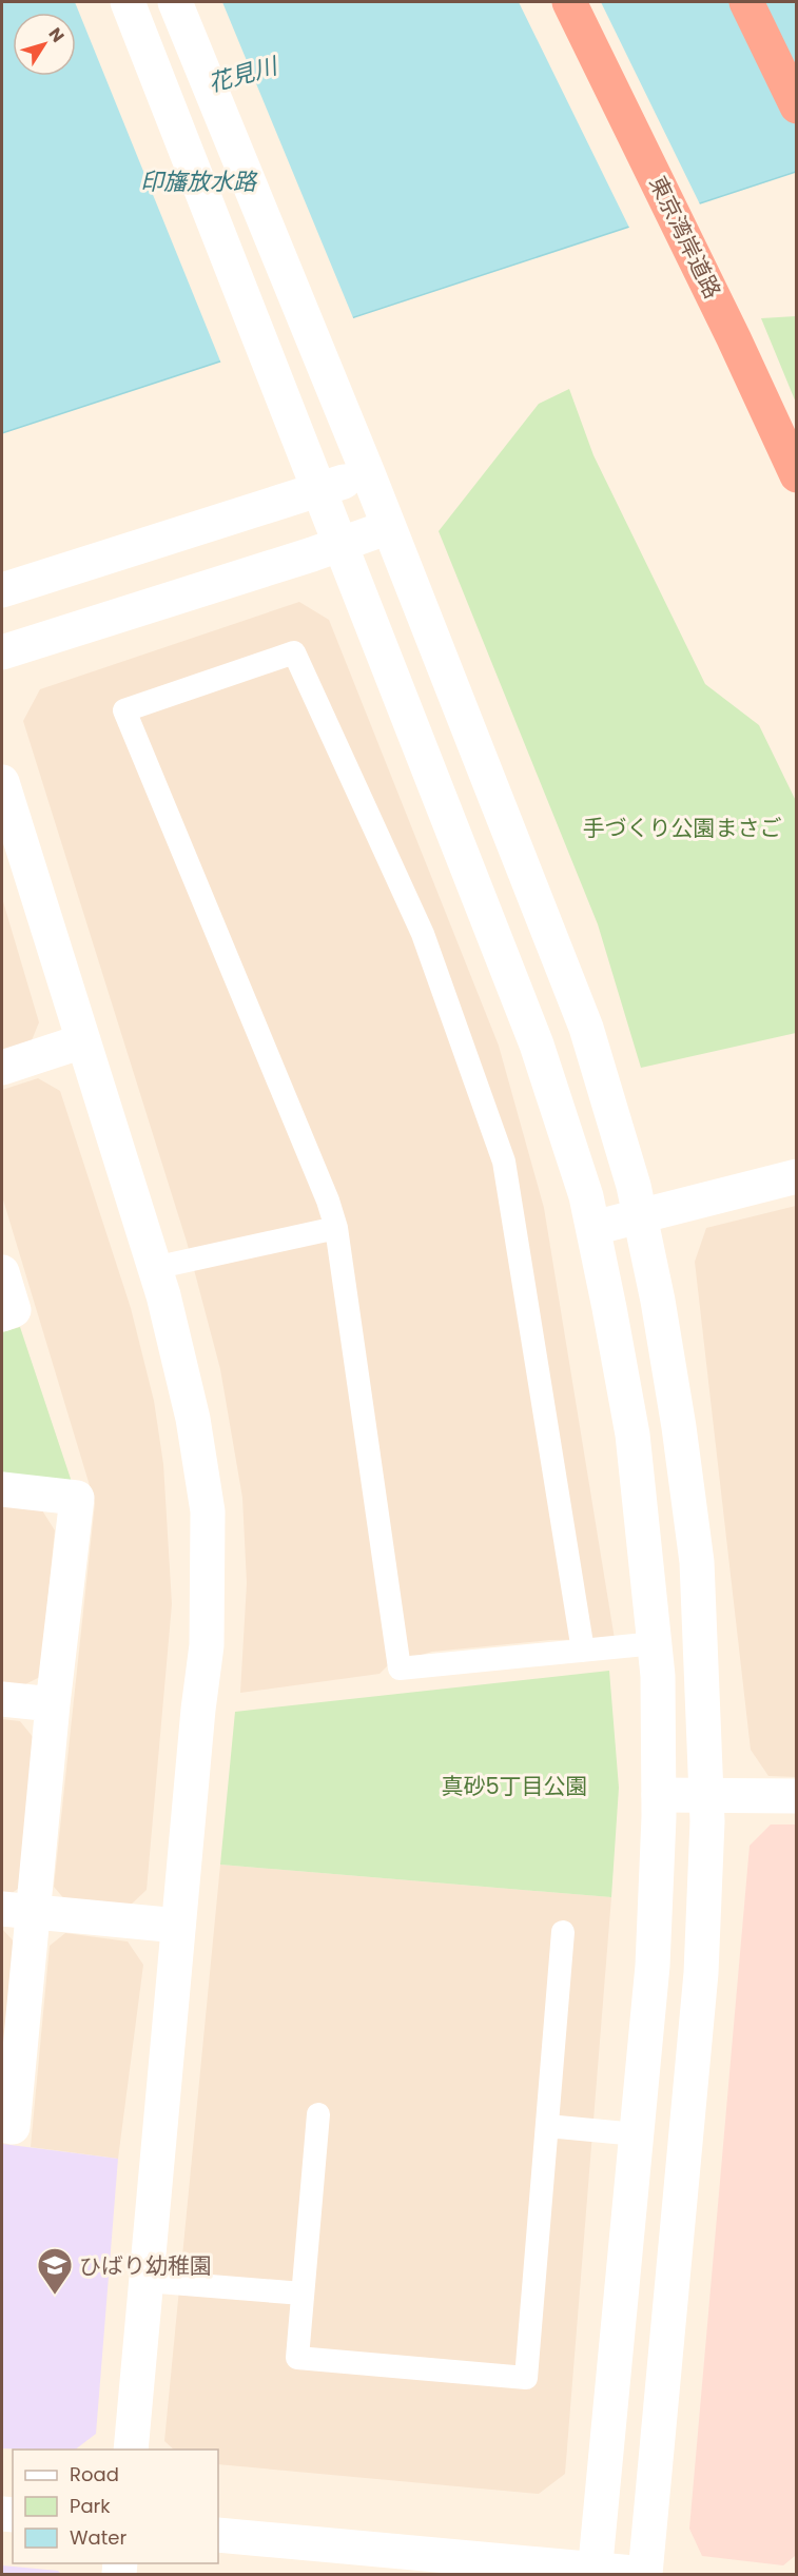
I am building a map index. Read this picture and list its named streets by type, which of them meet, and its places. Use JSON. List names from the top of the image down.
{
  "streets": {
    "highway": ["東京湾岸道路"]
  },
  "water": ["花見川", "印旛放水路"],
  "parks": ["手づくり公園まさご", "真砂5丁目公園"],
  "places": {
    "school or university": ["ひばり幼稚園"]
  },
  "legend": ["Road", "Park", "Water"],
  "north": "top right"
}
